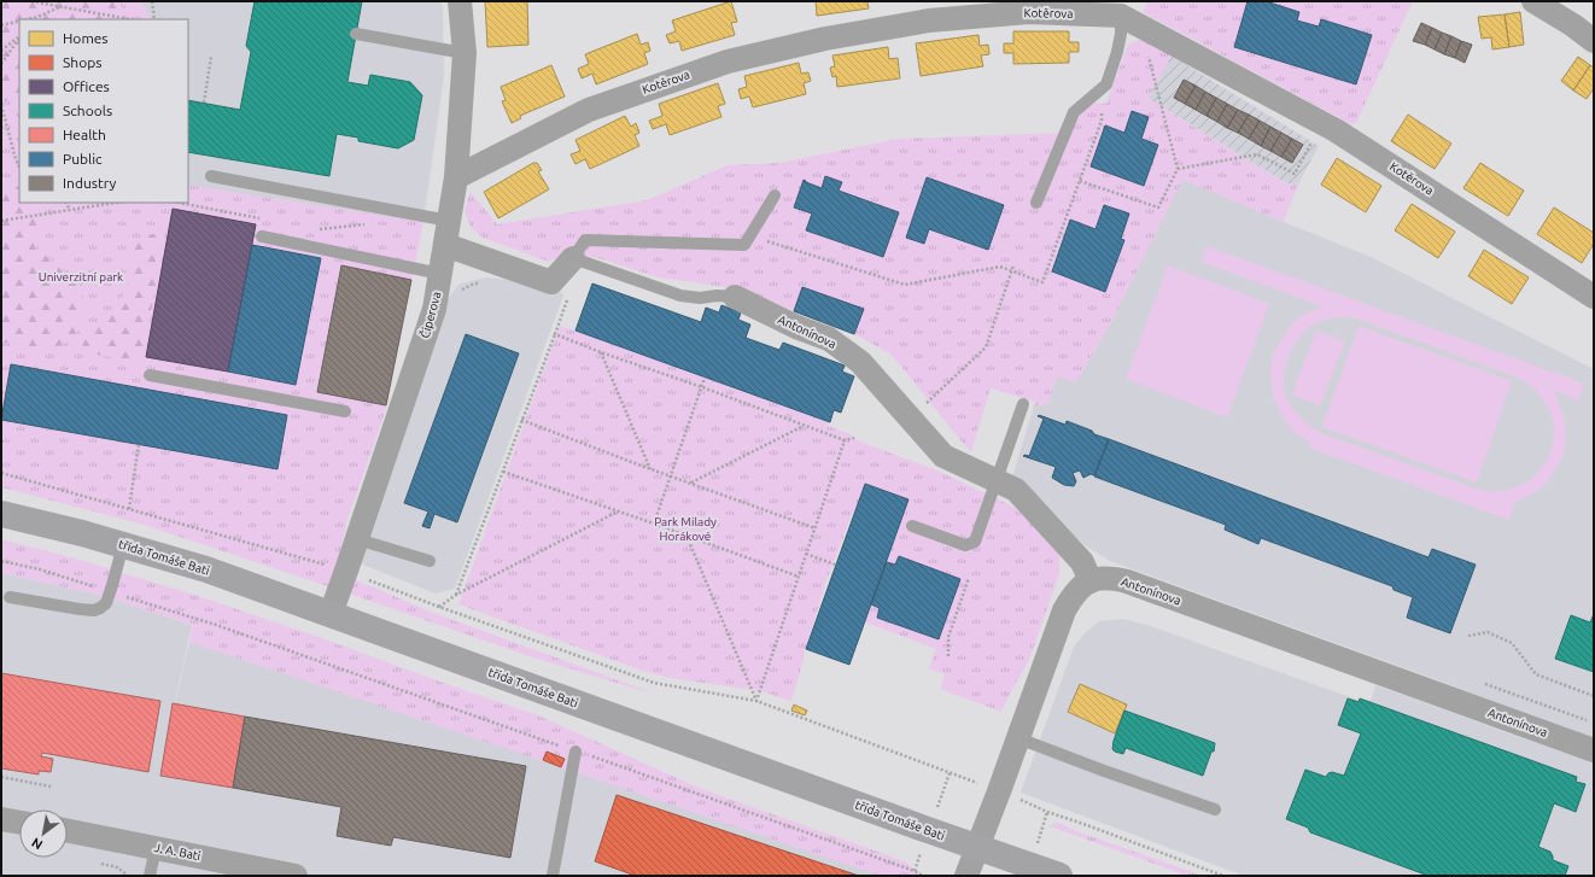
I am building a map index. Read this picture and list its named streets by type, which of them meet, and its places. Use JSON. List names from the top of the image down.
{
  "streets": {
    "main road": ["třída Tomáše Bati"],
    "street": [
      "Kotěrova",
      "Čiperova",
      "Antonínova",
      "J. A. Bati"
    ]
  },
  "crossings": [
    ["Kotěrova", "Čiperova"],
    ["Čiperova", "třída Tomáše Bati"]
  ],
  "parks": ["Univerzitní park", "Park Milady Horákové"],
  "legend": [
    "Homes",
    "Shops",
    "Offices",
    "Schools",
    "Health",
    "Public",
    "Industry"
  ],
  "north": "bottom left"
}
